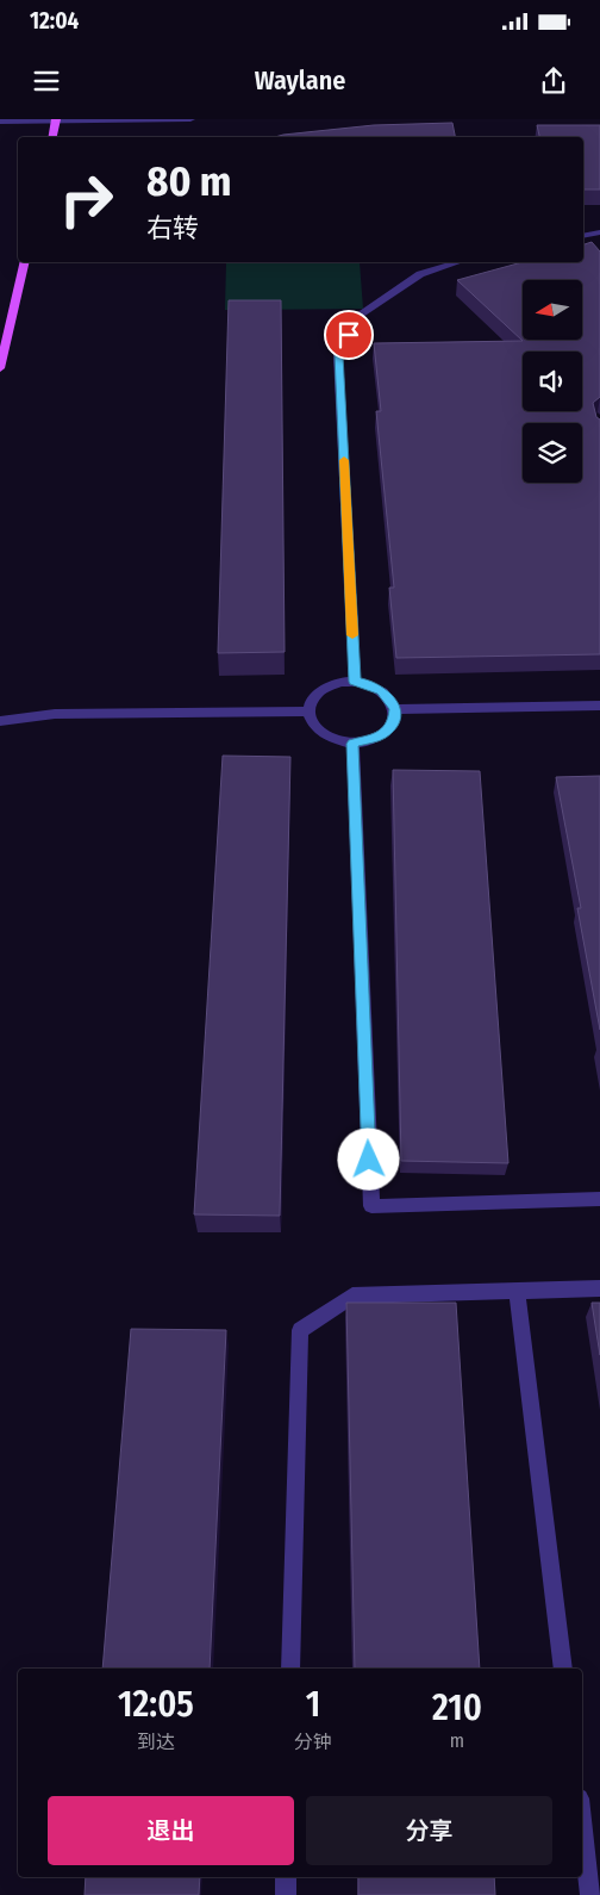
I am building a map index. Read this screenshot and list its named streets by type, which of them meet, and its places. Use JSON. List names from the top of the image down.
{
  "north": "left",
  "page": {
    "status": "12:04",
    "header": "Waylane",
    "turn": ["80 m", "右转"],
    "eta": [
      "12:05",
      "到达",
      "1",
      "分钟",
      "210",
      "m"
    ],
    "buttons": ["退出", "分享"]
  }
}
